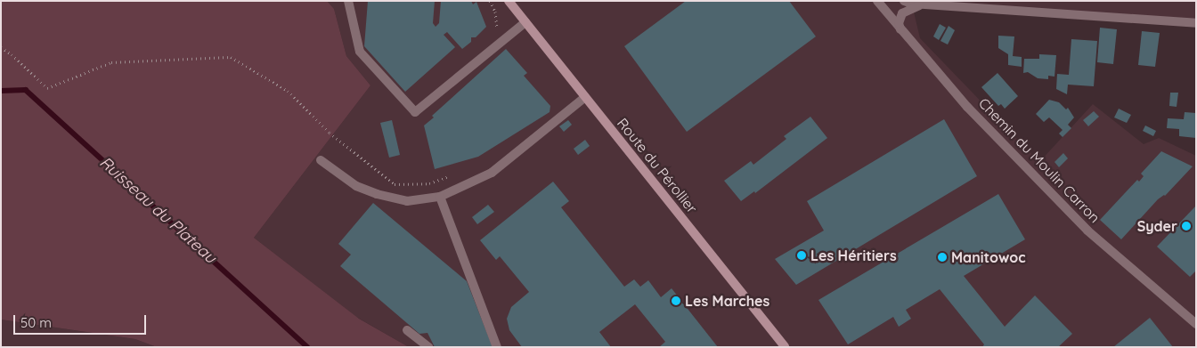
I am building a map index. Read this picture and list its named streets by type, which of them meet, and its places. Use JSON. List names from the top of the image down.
{
  "streets": {
    "main road": ["Route du Pérollier"],
    "street": ["Chemin du Moulin Carron"]
  },
  "water": ["Ruisseau du Plateau"],
  "places": [
    "Syder",
    "Les Héritiers",
    "Manitowoc",
    "Les Marches"
  ],
  "scale_bar": "50 m"
}
